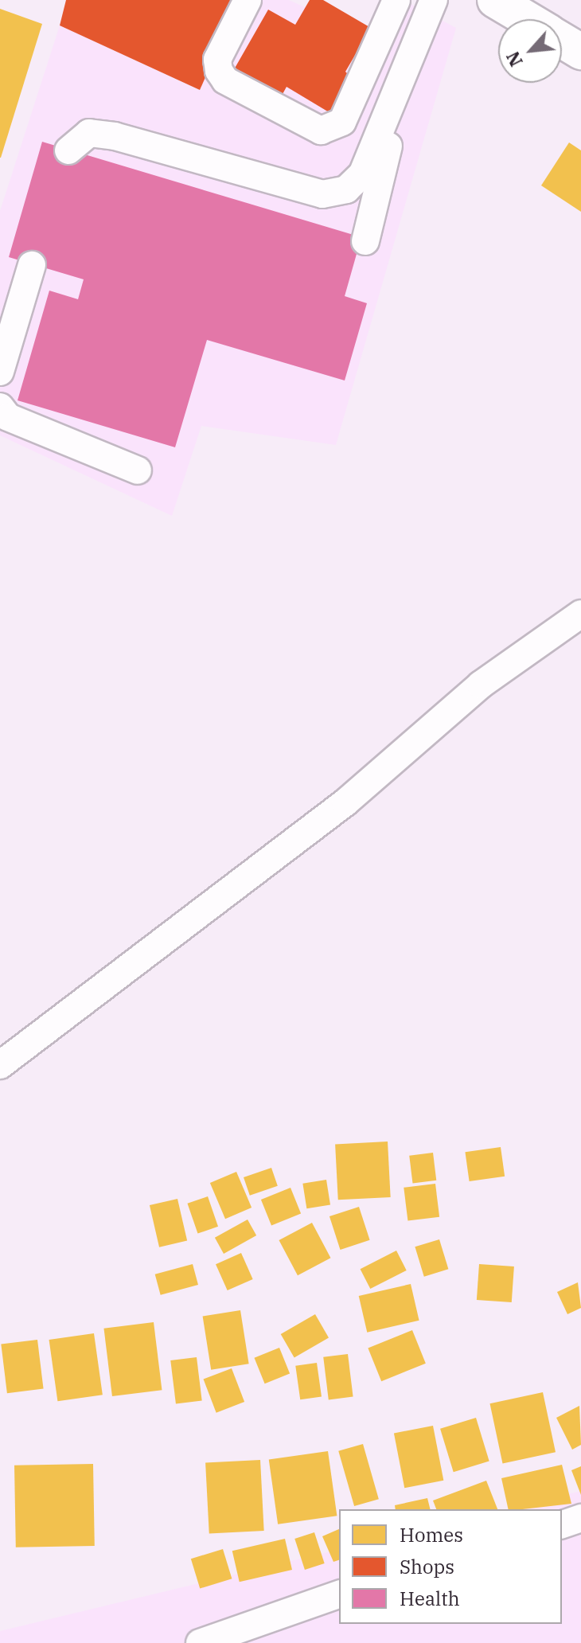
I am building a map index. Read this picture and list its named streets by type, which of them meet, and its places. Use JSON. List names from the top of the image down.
{
  "legend": ["Homes", "Shops", "Health"],
  "north": "bottom left"
}
